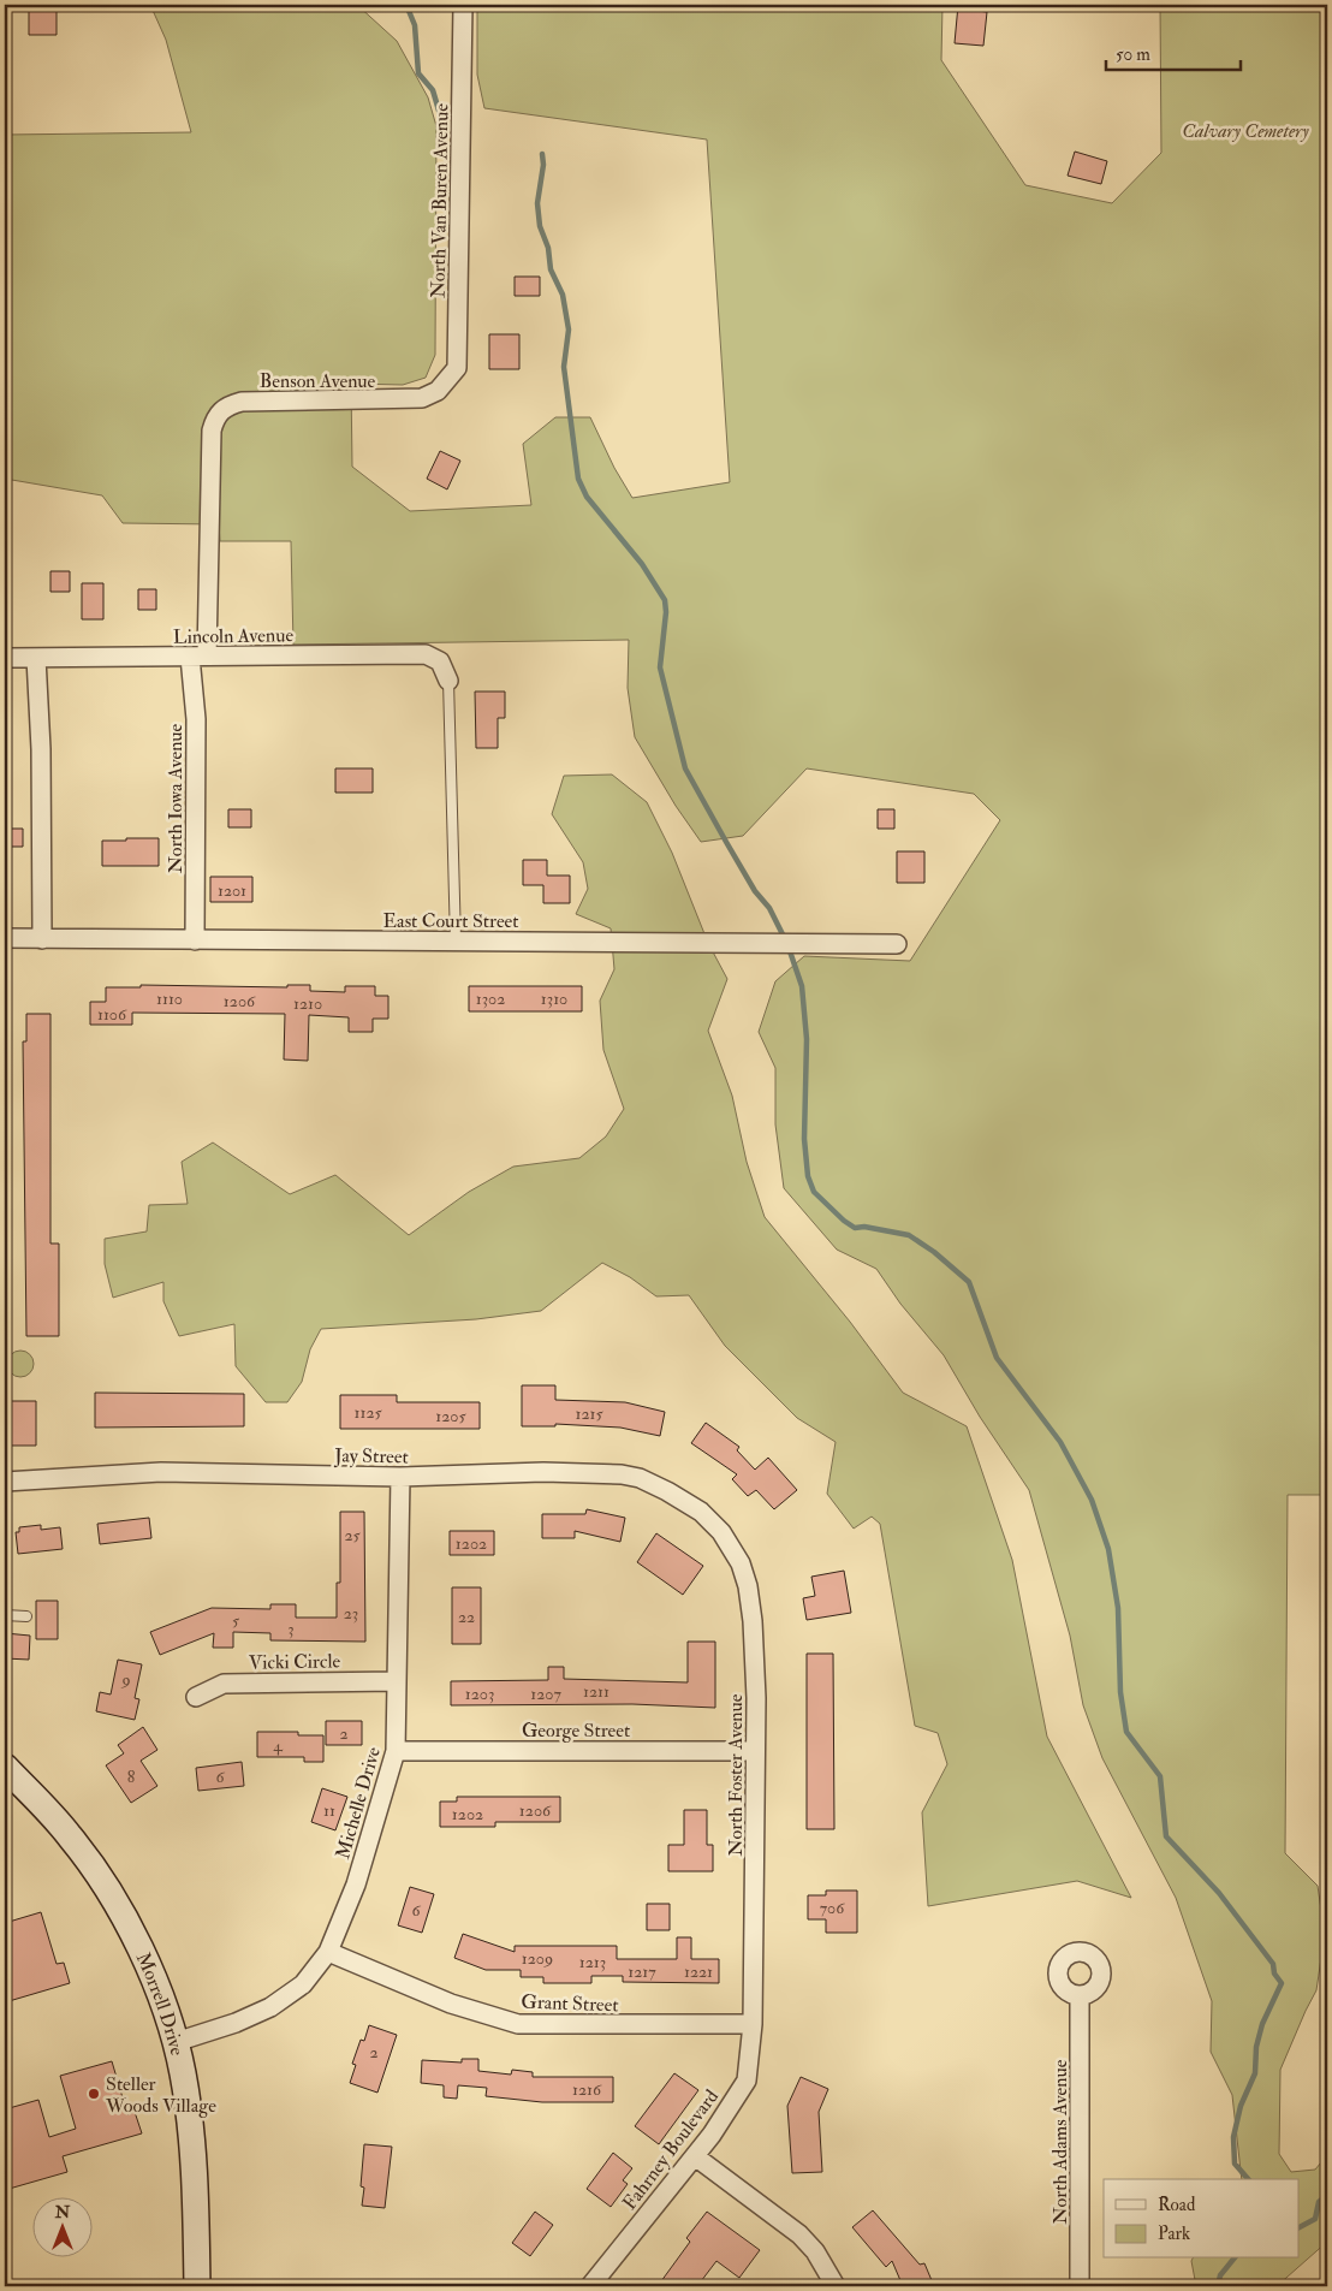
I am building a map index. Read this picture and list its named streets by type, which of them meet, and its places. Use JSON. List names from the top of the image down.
{
  "streets": {
    "main road": ["Morrell Drive"],
    "street": [
      "North Van Buren Avenue",
      "Benson Avenue",
      "Lincoln Avenue",
      "North Iowa Avenue",
      "East Court Street",
      "Jay Street",
      "Vicki Circle",
      "George Street",
      "North Foster Avenue",
      "Michelle Drive",
      "Grant Street",
      "North Adams Avenue",
      "Fahrney Boulevard"
    ]
  },
  "crossings": [
    ["North Van Buren Avenue", "Benson Avenue"],
    ["Benson Avenue", "North Iowa Avenue"],
    ["Lincoln Avenue", "North Iowa Avenue"],
    ["North Iowa Avenue", "East Court Street"],
    ["Jay Street", "North Foster Avenue"],
    ["Jay Street", "Michelle Drive"],
    ["Vicki Circle", "Michelle Drive"],
    ["George Street", "North Foster Avenue"],
    ["George Street", "Michelle Drive"],
    ["North Foster Avenue", "Grant Street"],
    ["North Foster Avenue", "Fahrney Boulevard"],
    ["Michelle Drive", "Grant Street"],
    ["Michelle Drive", "Morrell Drive"],
    ["Grant Street", "Fahrney Boulevard"]
  ],
  "parks": ["Calvary Cemetery"],
  "places": ["Steller Woods Village"],
  "house_numbers": [
    "1201",
    "1110",
    "1302",
    "1310",
    "1206",
    "1210",
    "1106",
    "1125",
    "1215",
    "1205",
    "25",
    "1202",
    "23",
    "22",
    "5",
    "3",
    "9",
    "1211",
    "1203",
    "1207",
    "2",
    "4",
    "8",
    "6",
    "11",
    "1206",
    "1202",
    "706",
    "6",
    "1209",
    "1213",
    "1217",
    "1221",
    "2",
    "1216"
  ],
  "legend": ["Road", "Park"],
  "scale_bar": "50 m",
  "north": "top"
}
